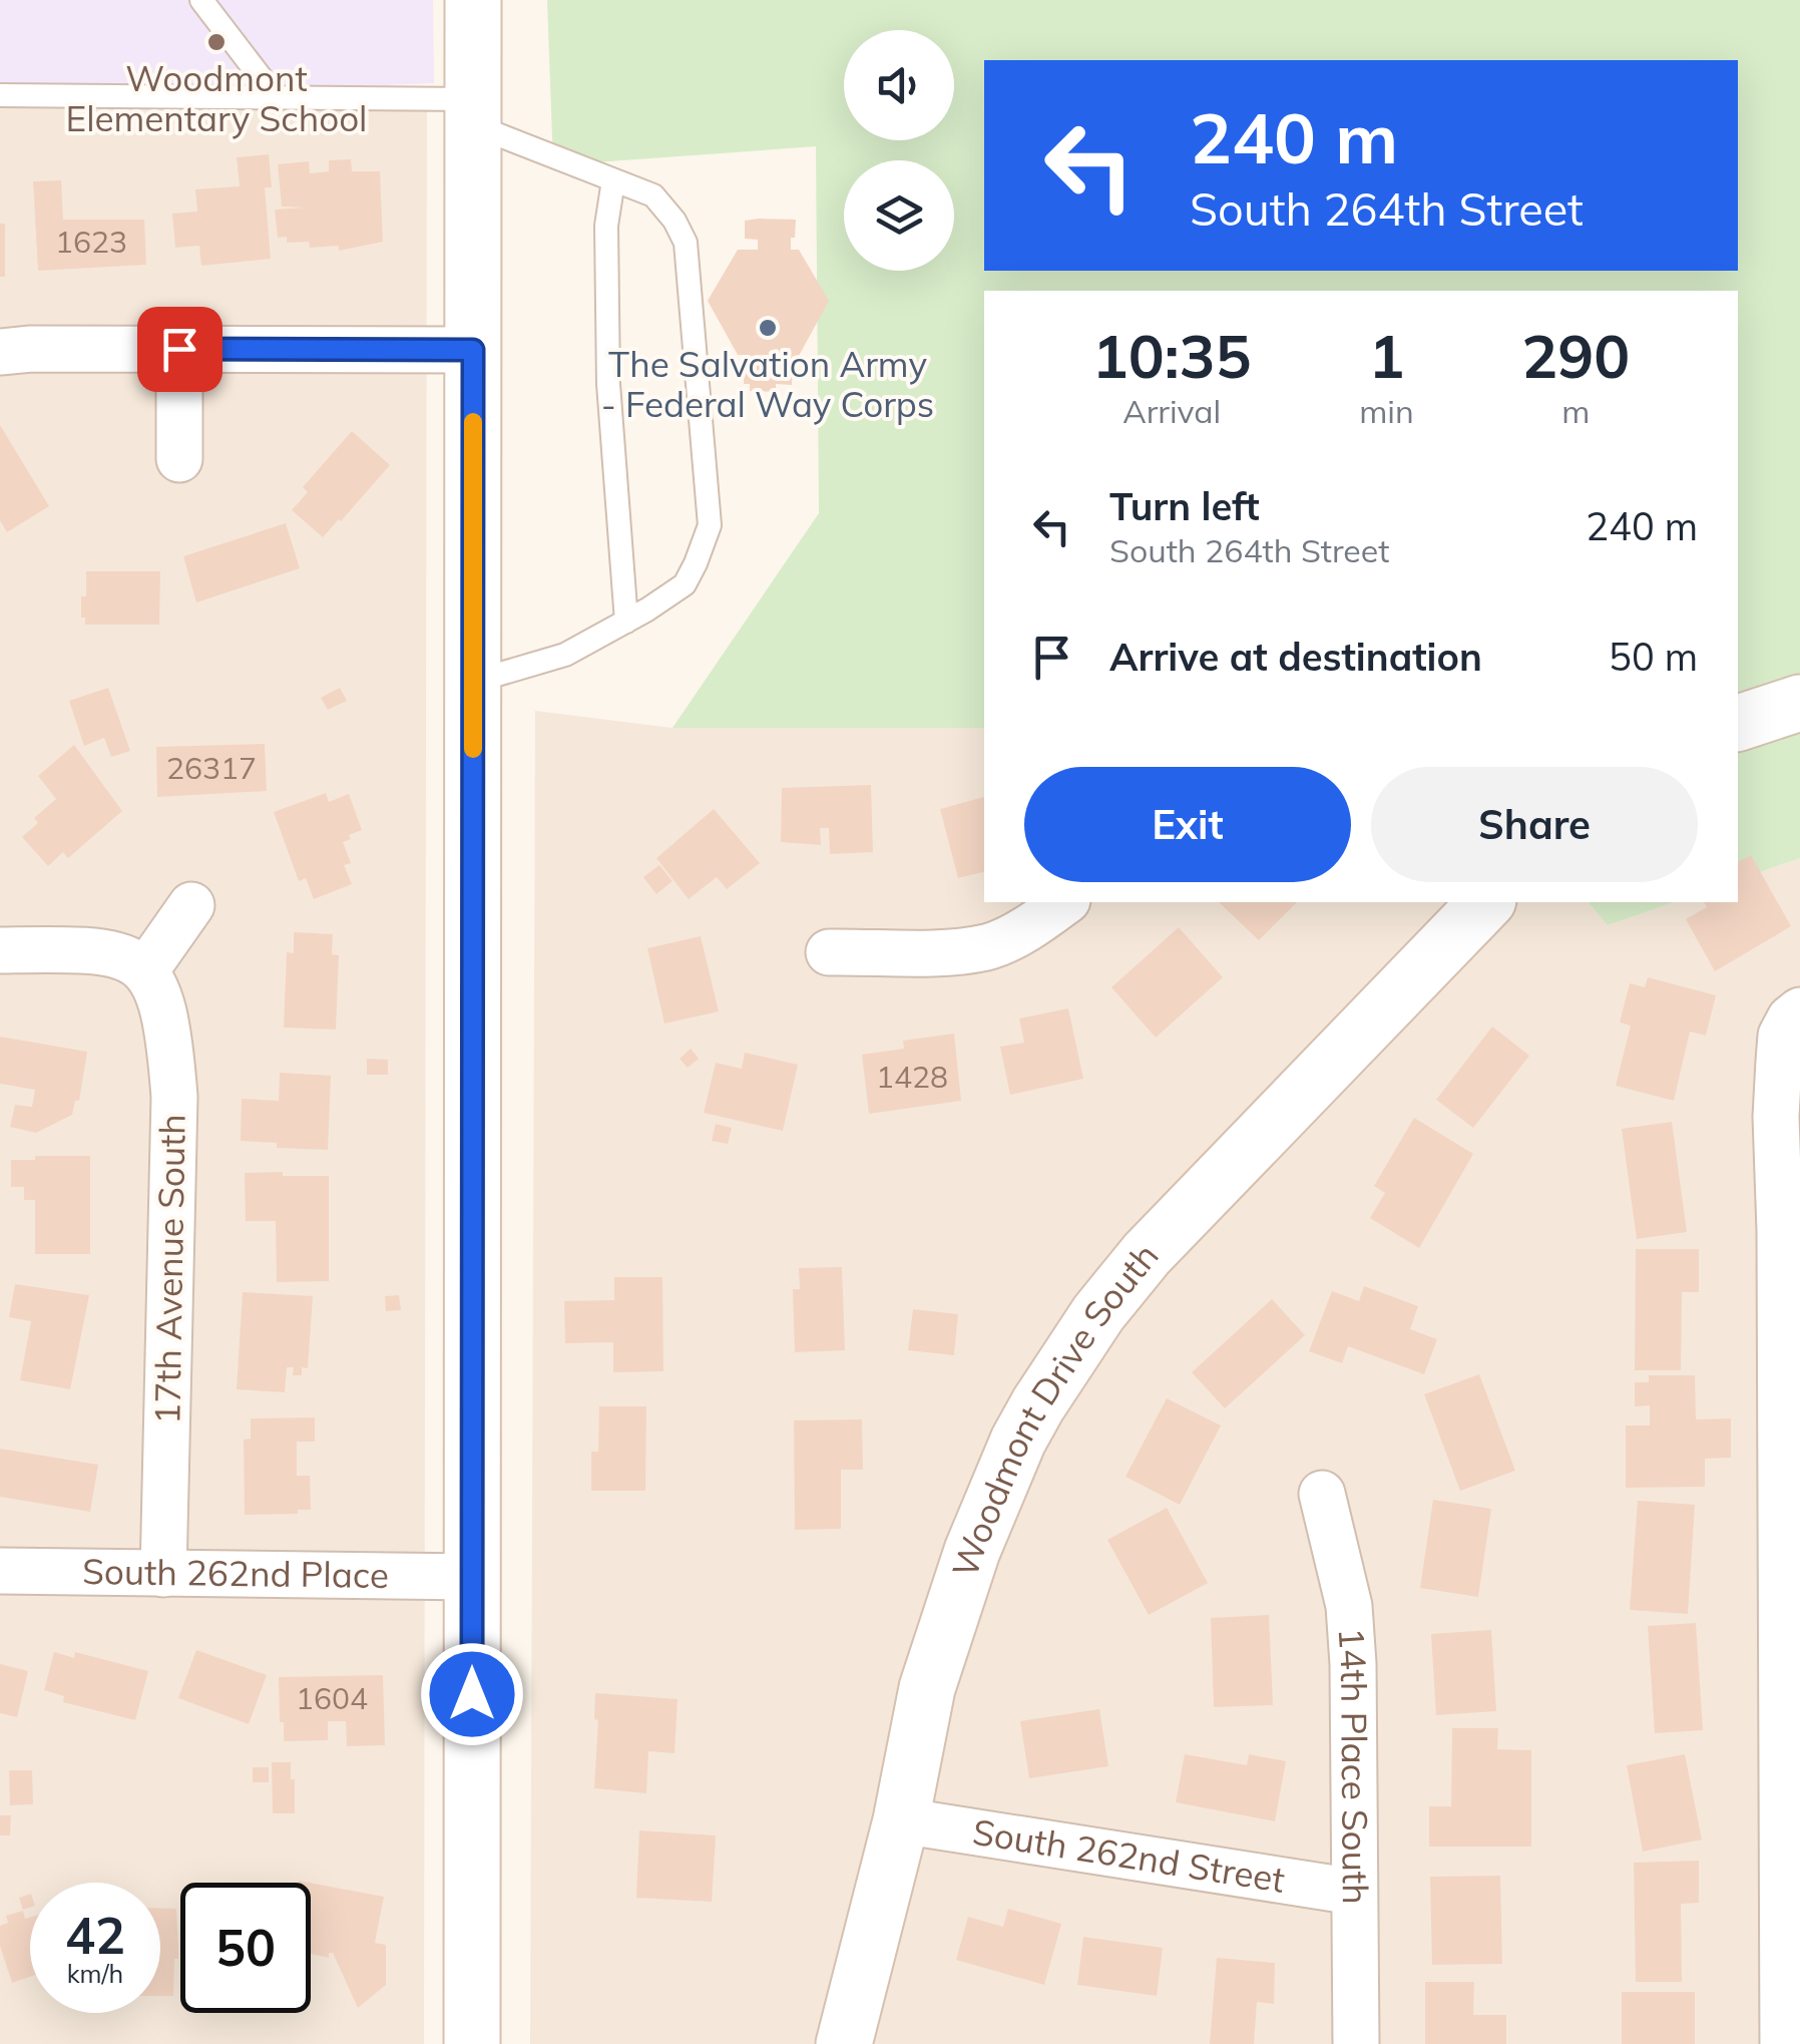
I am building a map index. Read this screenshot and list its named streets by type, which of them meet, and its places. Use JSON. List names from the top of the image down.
{
  "streets": {
    "main road": ["Woodmont Drive South"],
    "street": [
      "17th Avenue South",
      "South 262nd Place",
      "14th Place South",
      "South 262nd Street"
    ]
  },
  "crossings": [
    ["17th Avenue South", "South 262nd Place"],
    ["Woodmont Drive South", "South 262nd Street"],
    ["14th Place South", "South 262nd Street"]
  ],
  "places": ["Woodmont Elementary School", "The Salvation Army - Federal Way Corps"],
  "house_numbers": [
    "1623",
    "26317",
    "1428",
    "1604"
  ],
  "page": {
    "turn": ["240 m", "South 264th Street"],
    "eta": [
      "10:35",
      "Arrival",
      "1",
      "min",
      "290",
      "m"
    ],
    "list": [
      {
        "name": "Turn left",
        "note": "South 264th Street",
        "value": "240 m"
      },
      {
        "name": "Arrive at destination",
        "value": "50 m"
      }
    ],
    "buttons": ["Exit", "Share"],
    "speed": "42 km/h",
    "limit": "50"
  }
}
